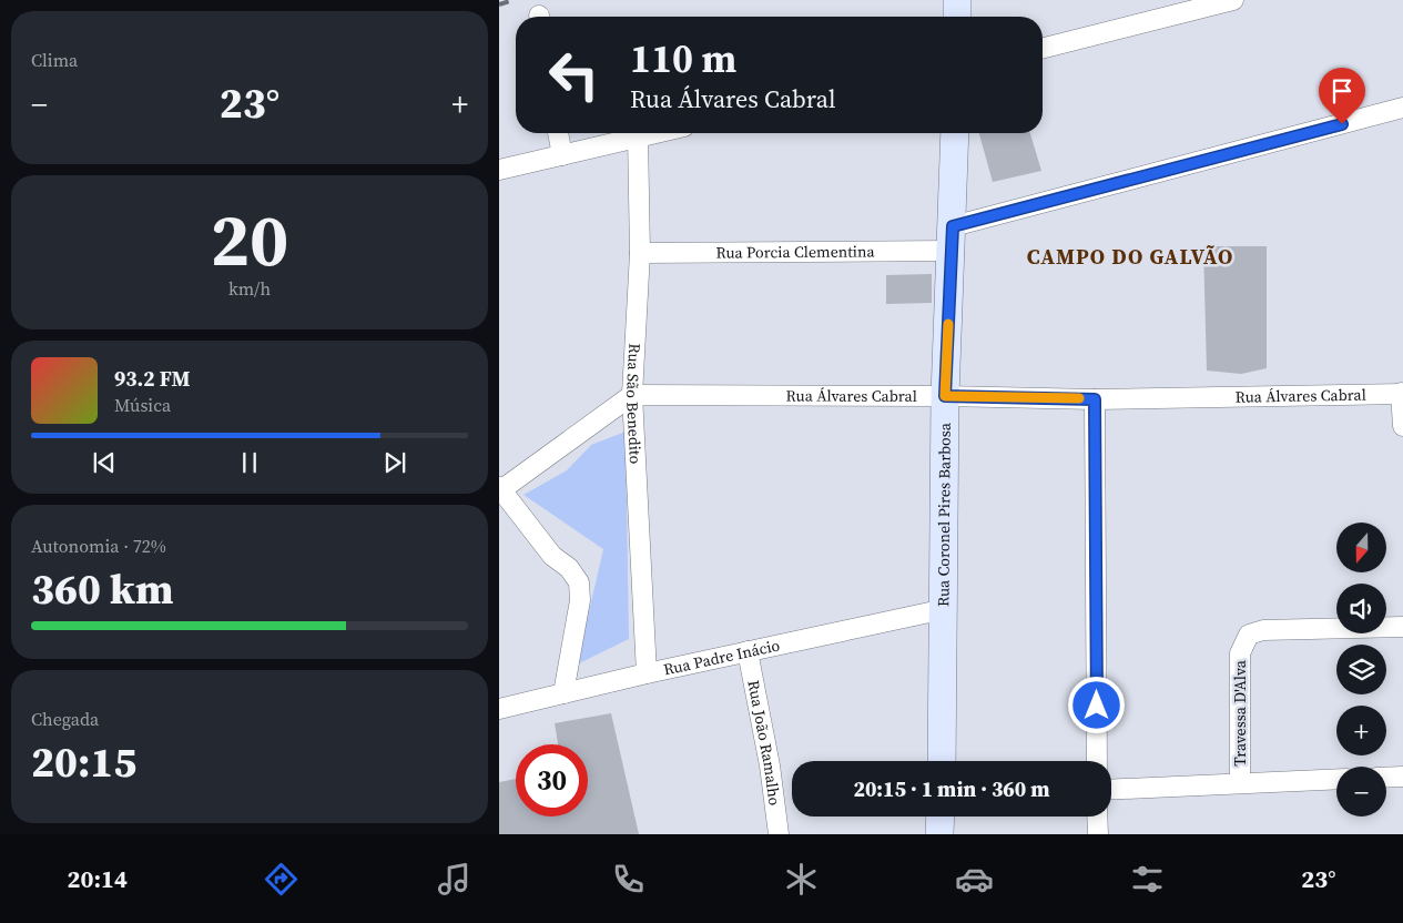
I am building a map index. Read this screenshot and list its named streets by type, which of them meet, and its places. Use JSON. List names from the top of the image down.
{
  "streets": {
    "street": [
      "Rua Porcia Clementina",
      "Rua Álvares Cabral",
      "Rua São Benedito",
      "Rua Coronel Pires Barbosa",
      "Rua Padre Inácio",
      "Travessa D'Alva",
      "Rua João Ramalho"
    ]
  },
  "crossings": [
    ["Rua Porcia Clementina", "Rua São Benedito"],
    ["Rua Porcia Clementina", "Rua Coronel Pires Barbosa"],
    ["Rua Álvares Cabral", "Rua São Benedito"],
    ["Rua Álvares Cabral", "Rua Coronel Pires Barbosa"],
    ["Rua São Benedito", "Rua Padre Inácio"],
    ["Rua Coronel Pires Barbosa", "Rua Padre Inácio"],
    ["Rua Padre Inácio", "Rua João Ramalho"]
  ],
  "districts": ["CAMPO DO GALVÃO"],
  "north": "bottom",
  "page": {
    "tile": [
      "Clima",
      ["20", "km/h"],
      ["Autonomia · 72%", "360 km"],
      ["Chegada", "20:15"]
    ],
    "turn": ["110 m", "Rua Álvares Cabral"],
    "heat": ["−", "23°", "+"],
    "song": ["93.2 FM", "Música"],
    "map_buttons": ["+", "−"],
    "limit": "30",
    "trip": "20:15 · 1 min · 360 m",
    "tabs": ["20:14", "23°"]
  }
}
